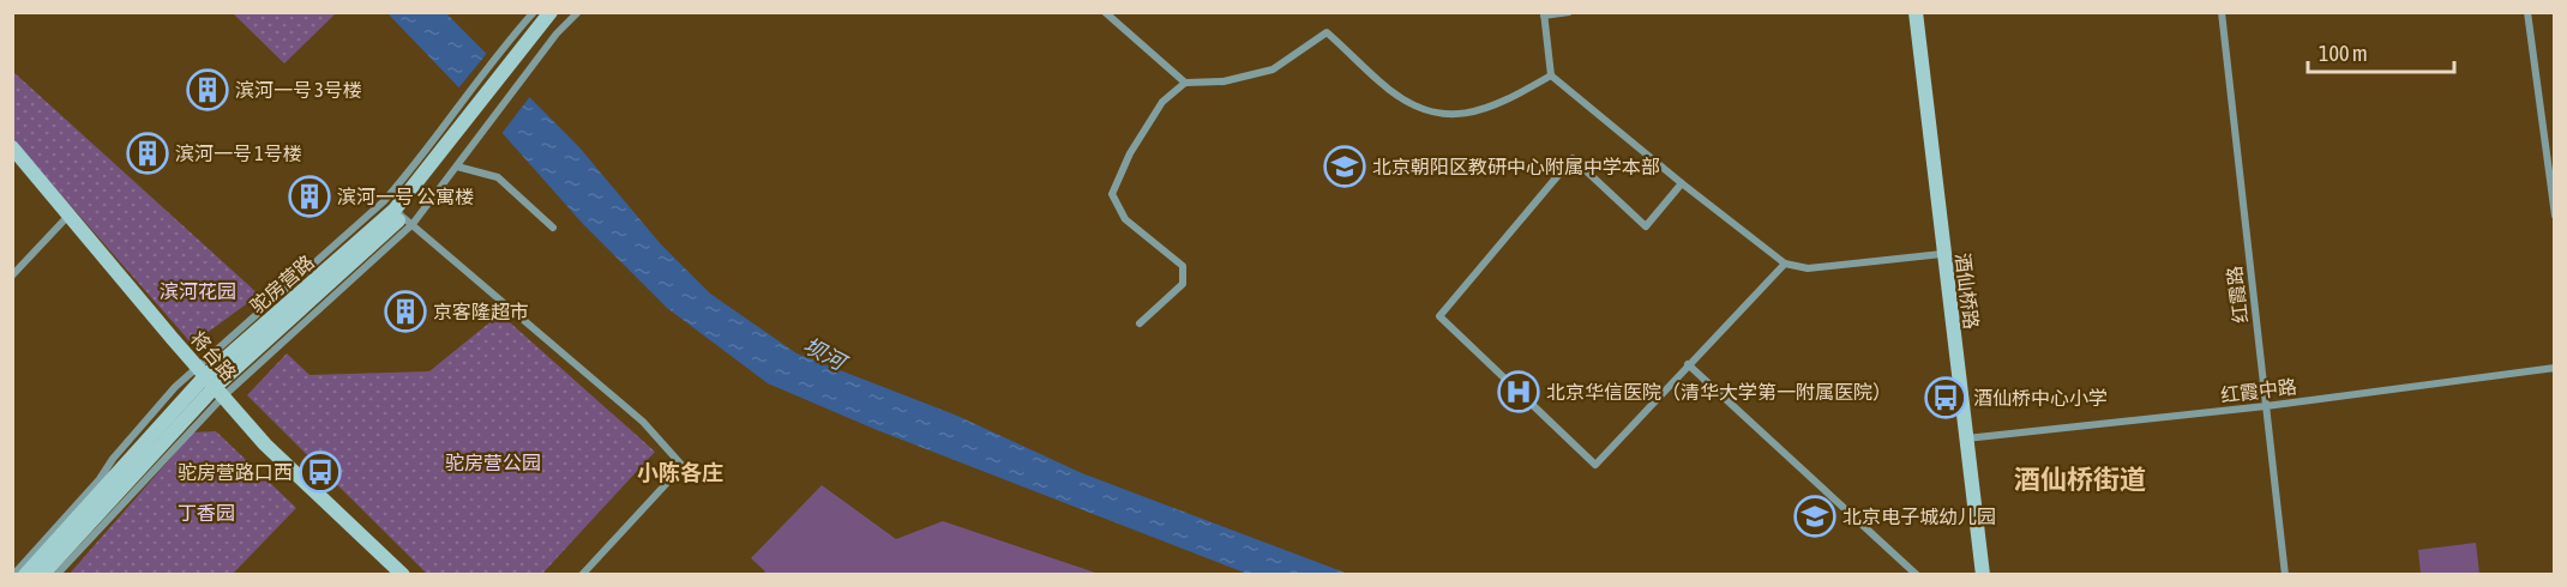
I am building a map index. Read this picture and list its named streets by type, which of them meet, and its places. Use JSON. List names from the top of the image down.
{
  "streets": {
    "main road": ["驼房营路", "酒仙桥路", "将台路"],
    "street": ["红霞路", "红霞中路"]
  },
  "crossings": [
    ["驼房营路", "将台路"],
    ["酒仙桥路", "红霞中路"],
    ["红霞路", "红霞中路"]
  ],
  "districts": ["小陈各庄", "酒仙桥街道"],
  "water": ["坝河"],
  "parks": ["滨河花园", "驼房营公园", "丁香园"],
  "places": {
    "building": [
      "滨河一号 3号楼",
      "滨河一号 1号楼",
      "滨河一号 公寓楼",
      "京客隆超市"
    ],
    "school or university": ["北京朝阳区教研中心附属中学本部", "北京电子城幼儿园"],
    "hospital": ["北京华信医院（清华大学第一附属医院）"],
    "bus stop": ["酒仙桥中心小学", "驼房营路口西"]
  },
  "scale_bar": "100 m"
}
